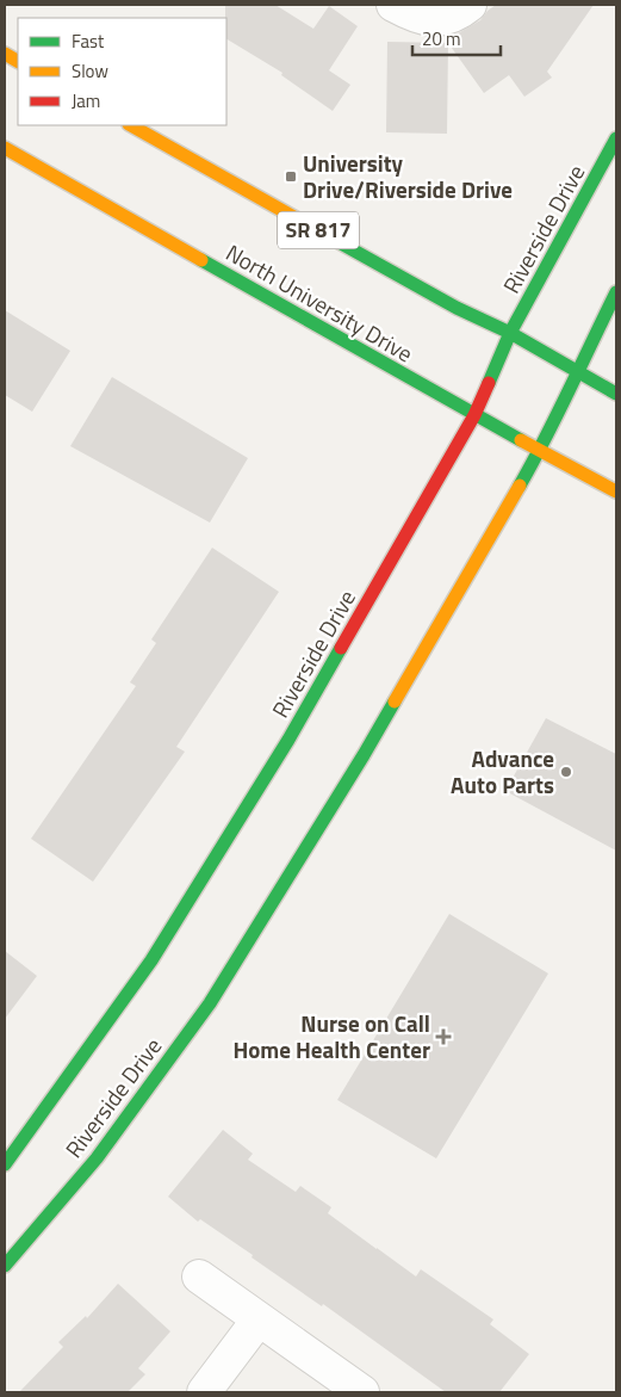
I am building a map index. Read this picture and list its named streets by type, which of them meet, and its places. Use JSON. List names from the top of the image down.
{
  "streets": {
    "street": ["Riverside Drive", "SR 817", "North University Drive"]
  },
  "crossings": [
    ["Riverside Drive", "SR 817"],
    ["Riverside Drive", "North University Drive"]
  ],
  "places": {
    "transit": ["University Drive/Riverside Drive"],
    "other": ["Advance Auto Parts"],
    "health": ["Nurse on Call Home Health Center"]
  },
  "legend": ["Fast", "Slow", "Jam"],
  "scale_bar": "20 m"
}
